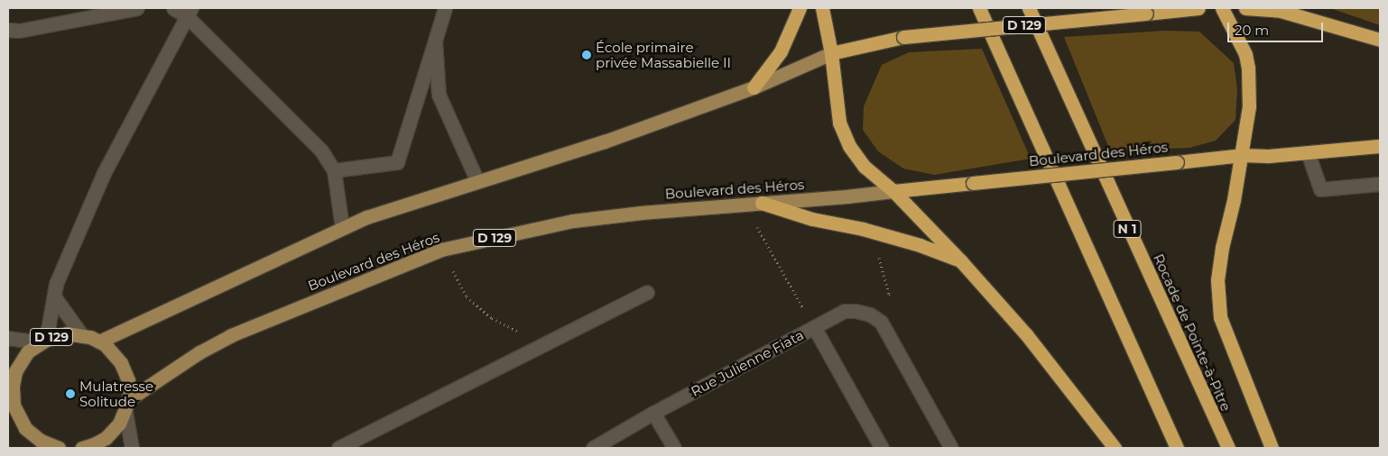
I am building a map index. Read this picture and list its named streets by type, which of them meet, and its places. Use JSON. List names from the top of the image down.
{
  "streets": {
    "highway": [
      "D 129",
      "Boulevard des Héros",
      "N 1",
      "Rocade de Pointe-à-Pitre"
    ],
    "street": ["Rue Julienne Fiata"]
  },
  "crossings": [
    ["D 129", "Boulevard des Héros"]
  ],
  "places": ["École primaire privée Massabielle II", "Mulatresse Solitude"],
  "scale_bar": "20 m"
}
